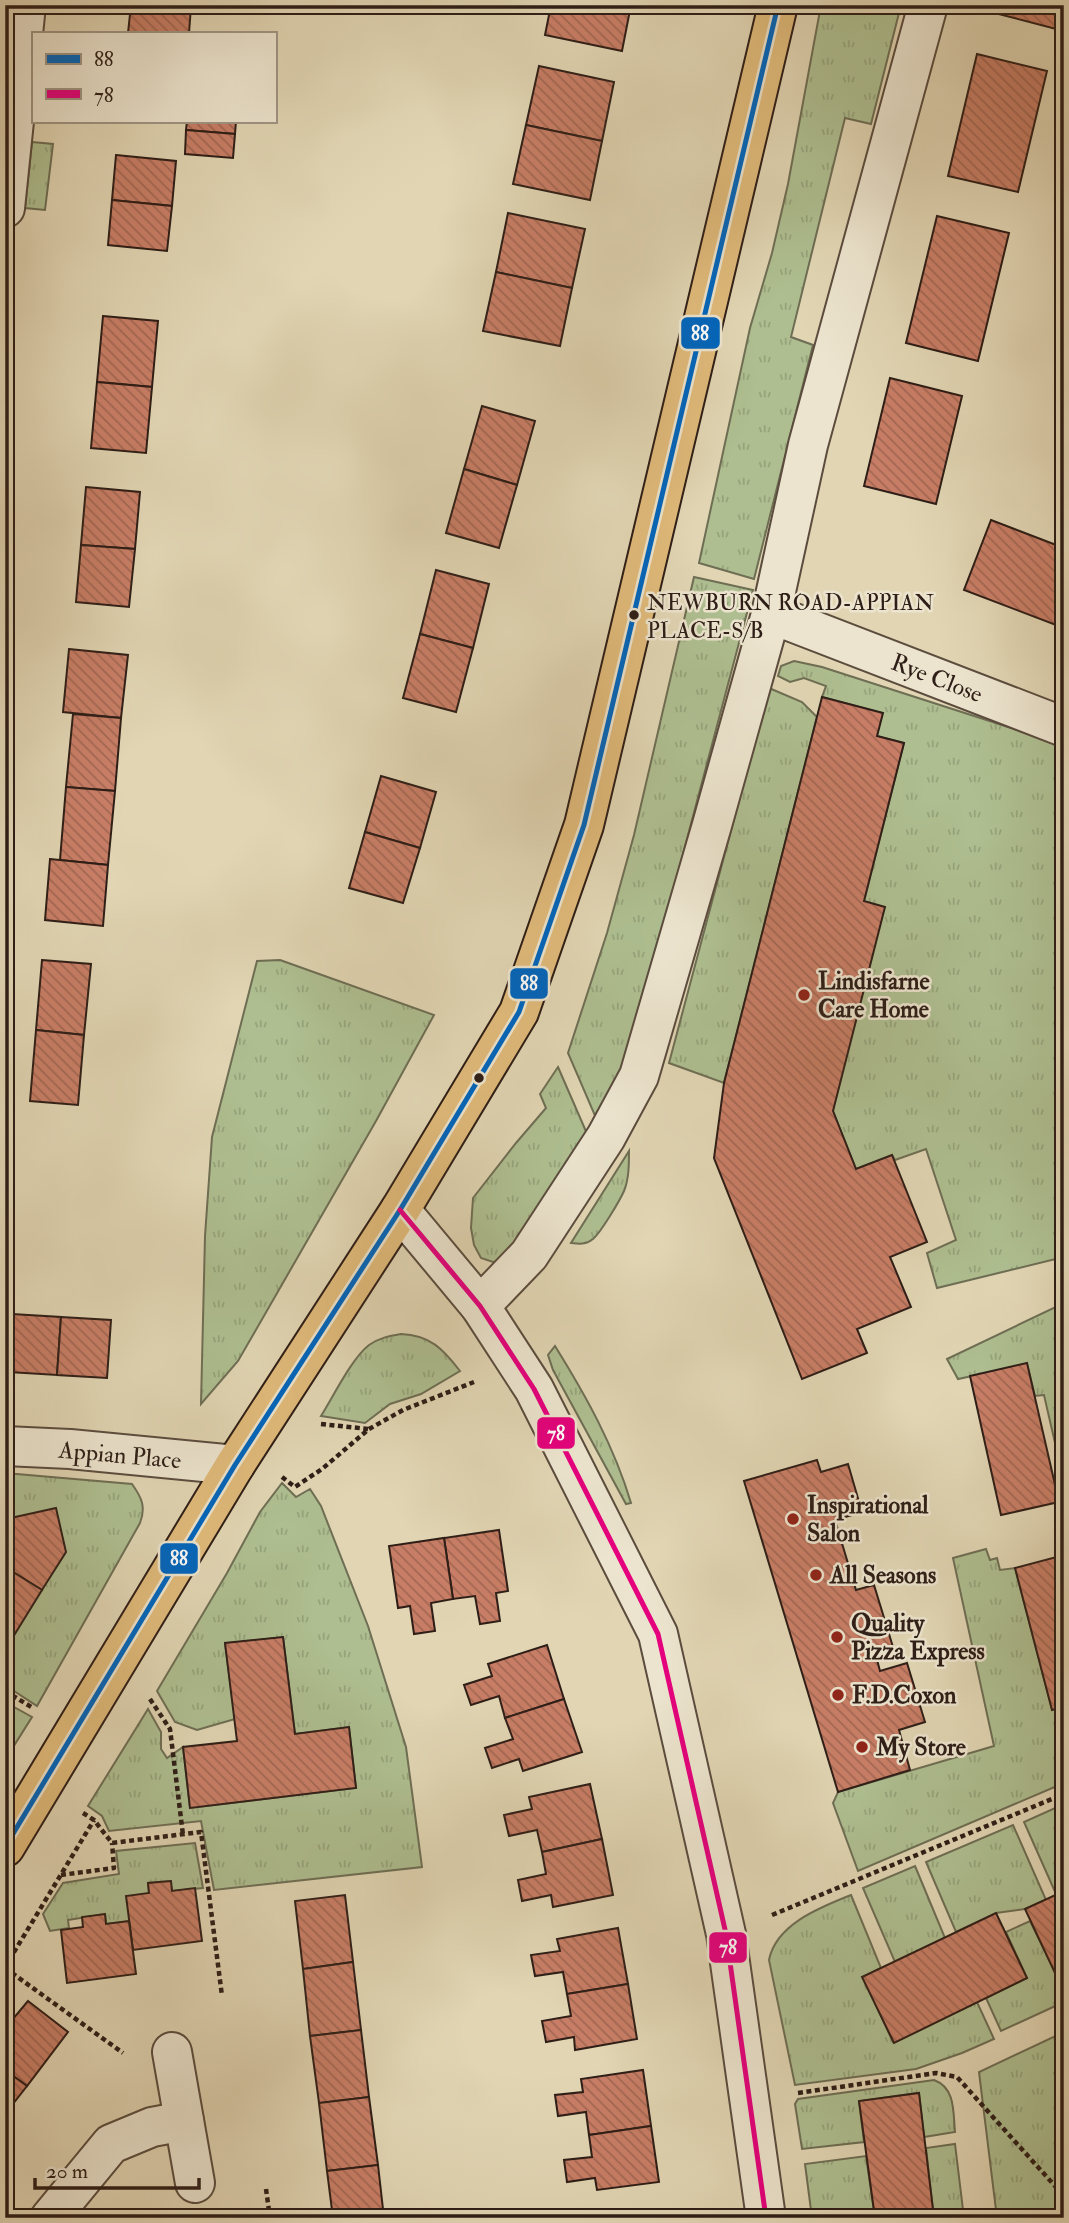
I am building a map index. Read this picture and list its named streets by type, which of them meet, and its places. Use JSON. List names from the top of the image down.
{
  "streets": {
    "street": ["Rye Close", "Appian Place"]
  },
  "places": [
    "NEWBURN ROAD-APPIAN PLACE-S/B",
    "Lindisfarne Care Home",
    "Inspirational Salon",
    "All Seasons",
    "Quality Pizza Express",
    "F.D.Coxon",
    "My Store"
  ],
  "lines": ["transit line 88", "transit line 78"],
  "legend": ["88", "78"],
  "scale_bar": "20 m"
}
